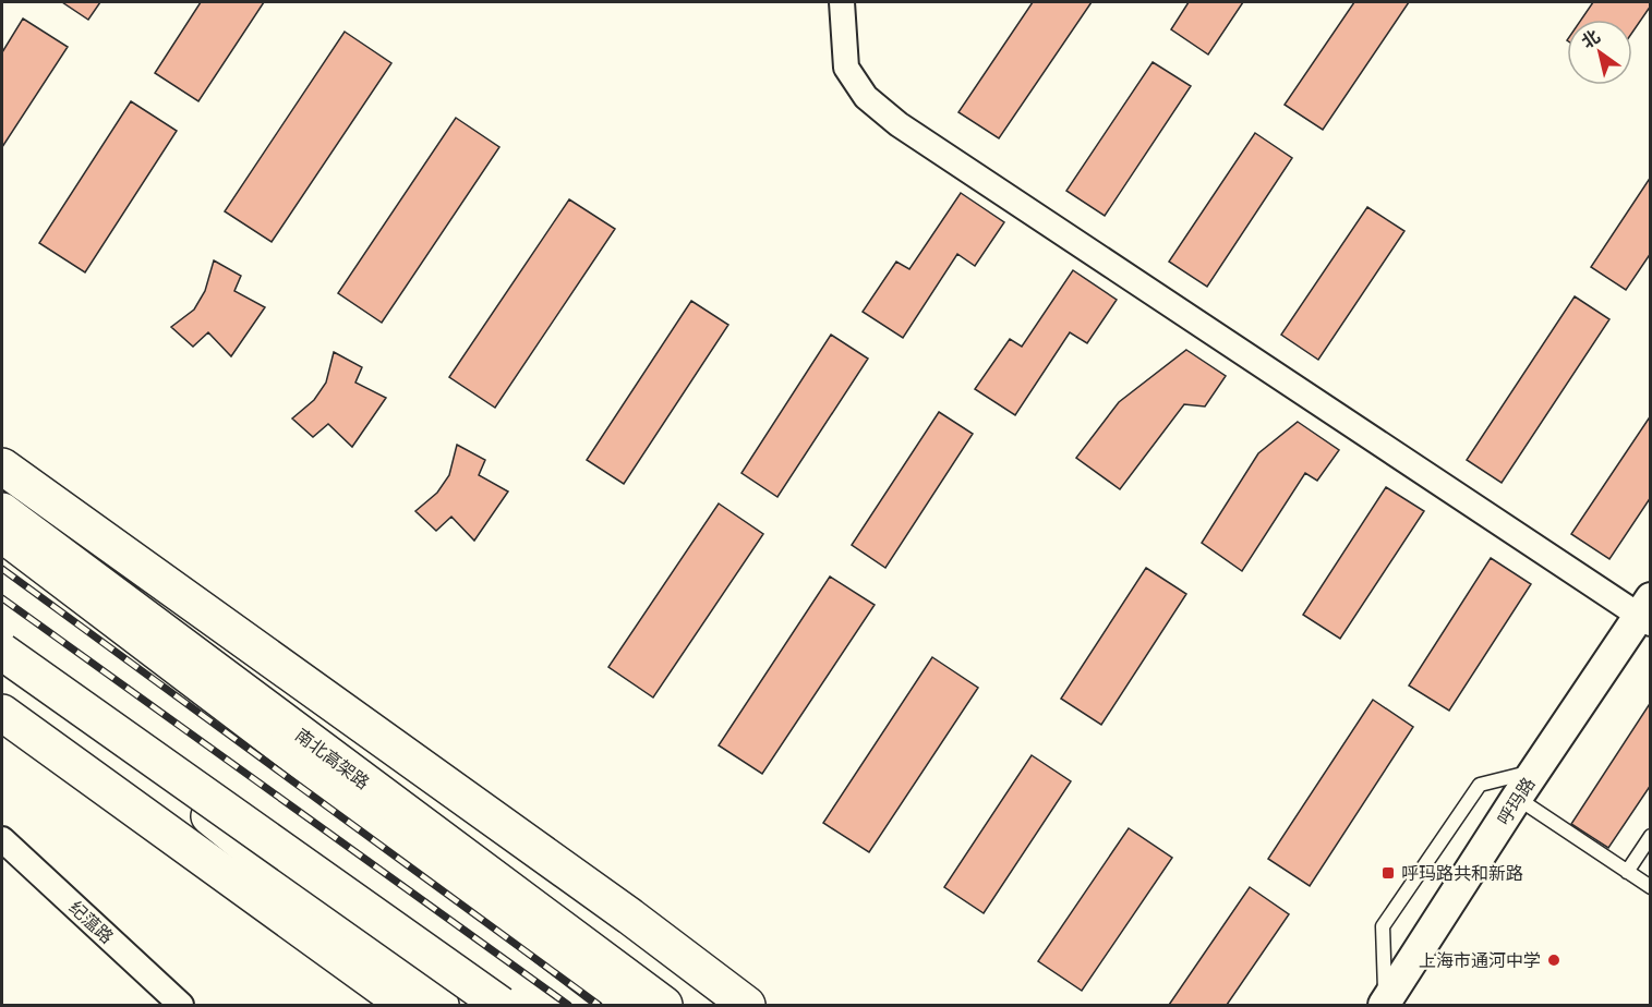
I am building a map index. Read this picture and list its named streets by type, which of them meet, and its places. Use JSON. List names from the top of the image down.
{
  "streets": {
    "main road": ["南北高架路"],
    "street": ["呼玛路", "纪蕰路"]
  },
  "places": {
    "transit": ["呼玛路共和新路"],
    "other": ["上海市通河中学"]
  },
  "north": "top left"
}
